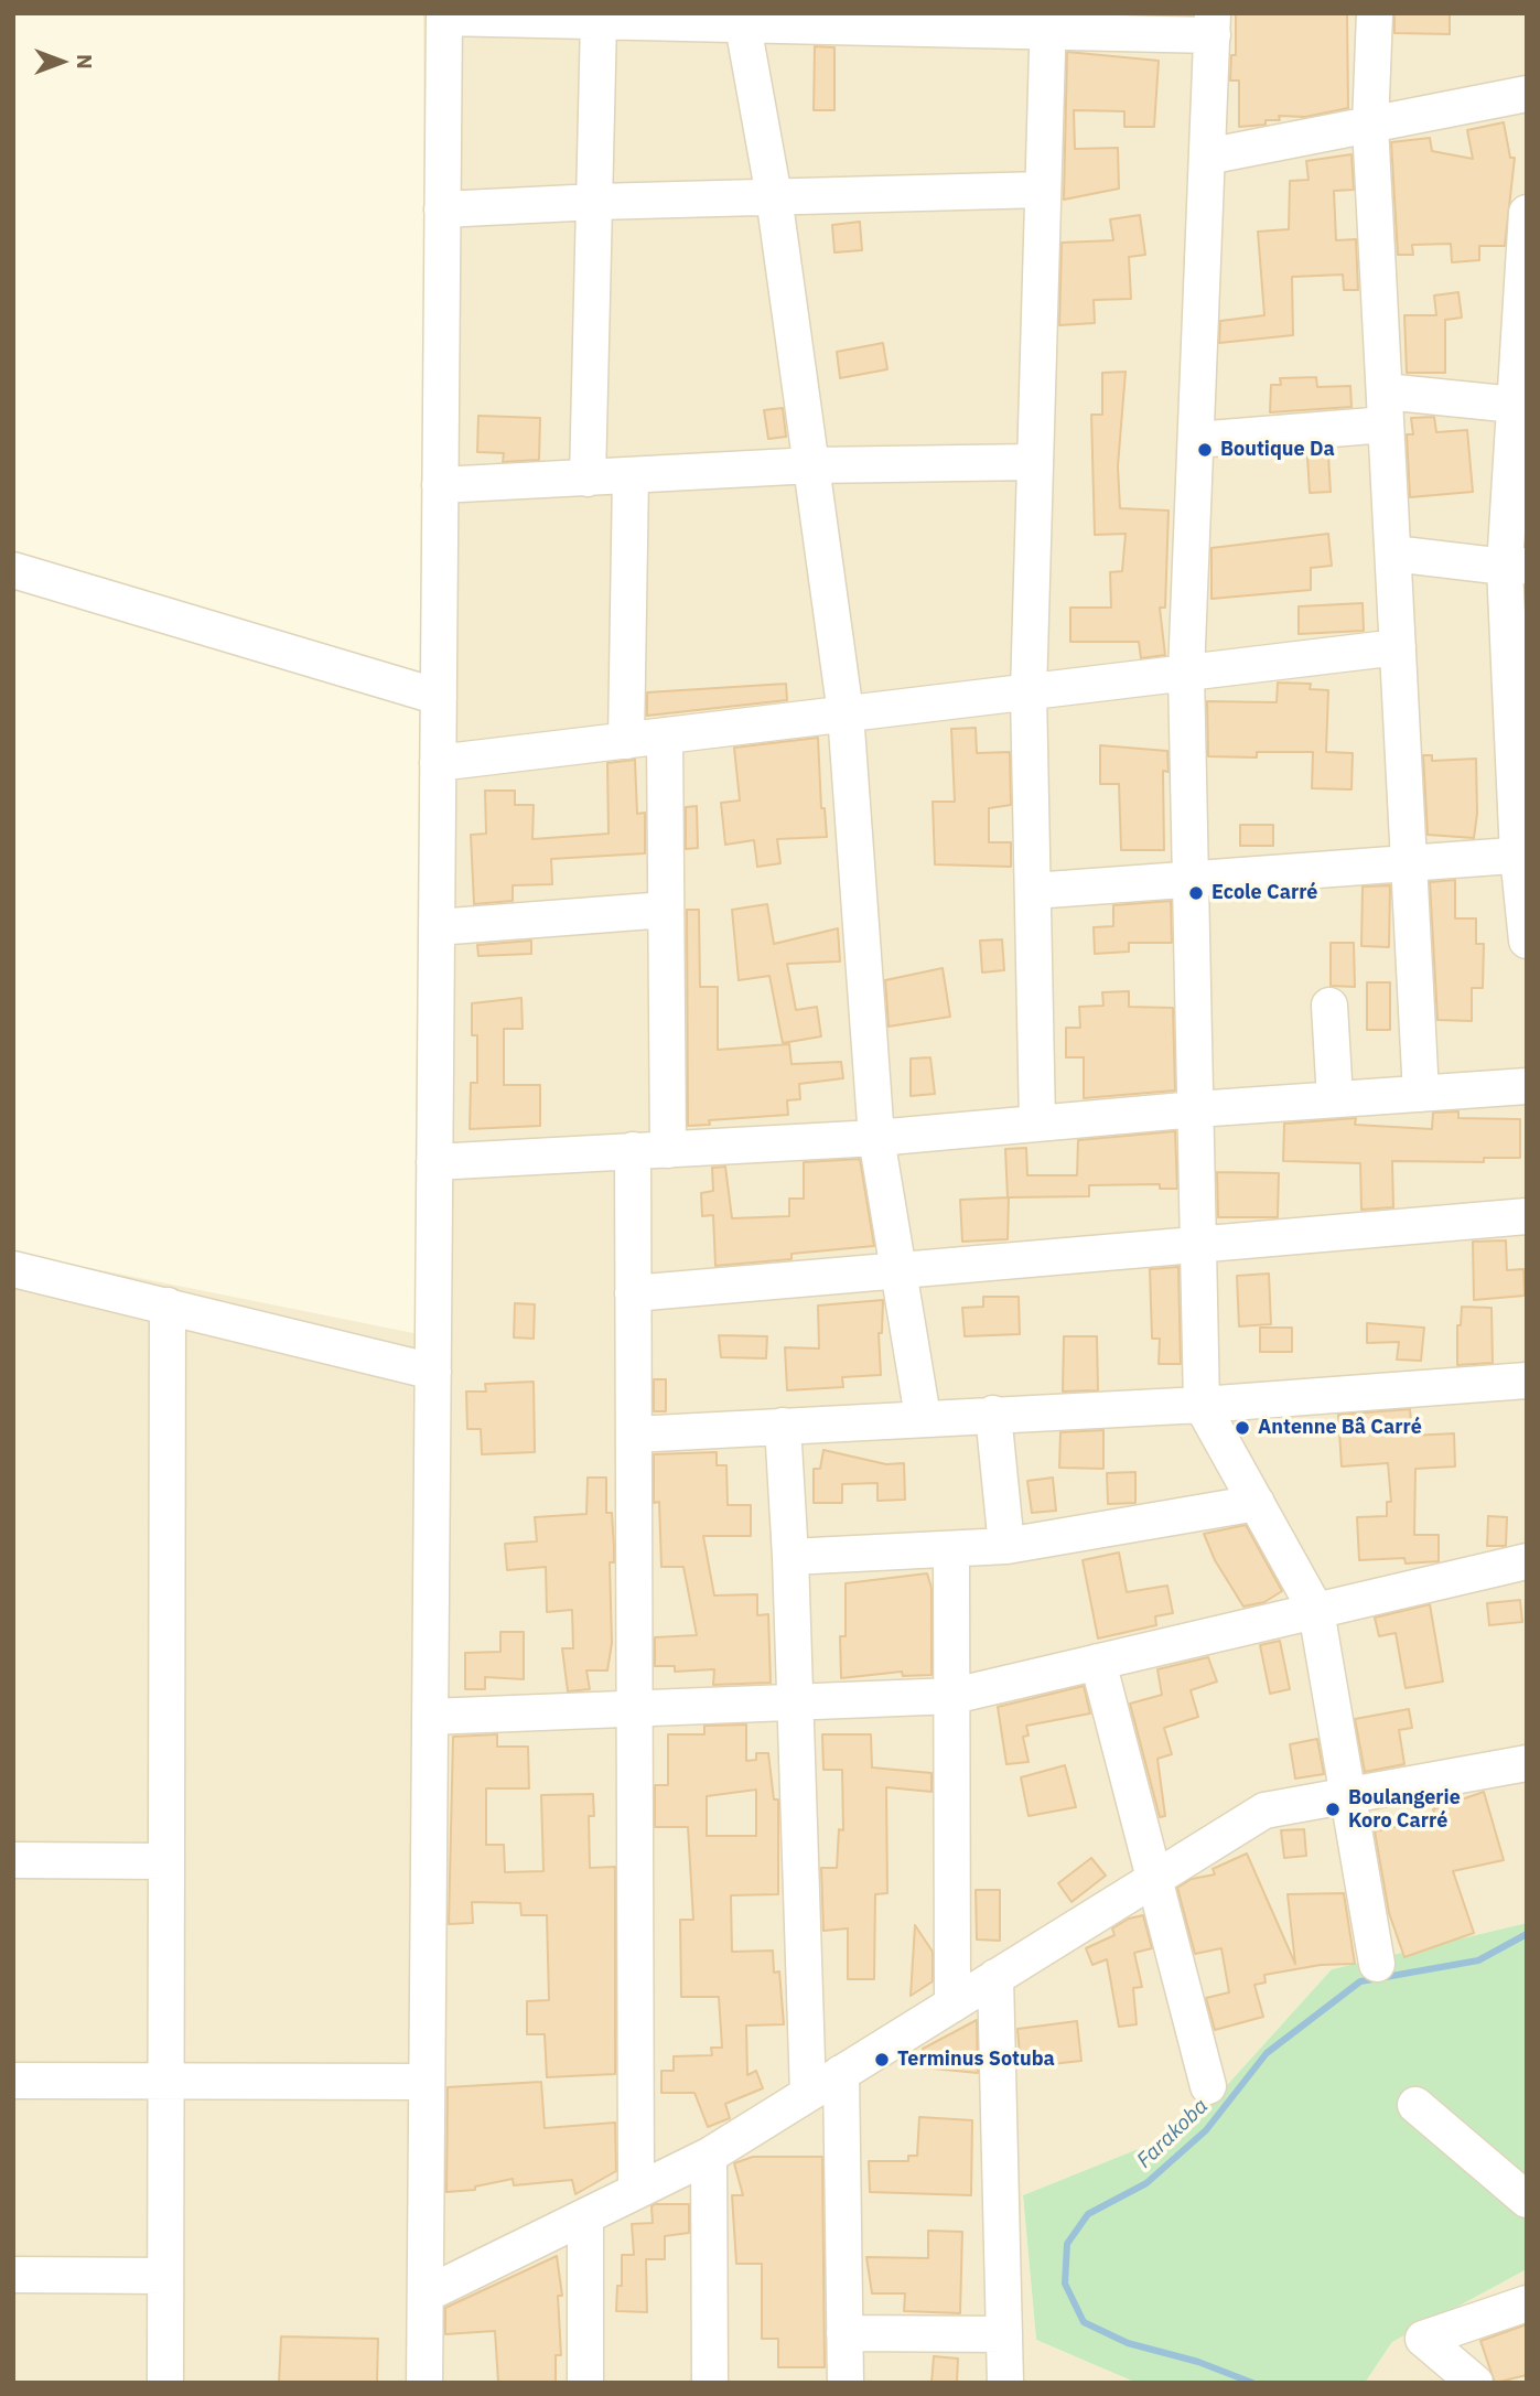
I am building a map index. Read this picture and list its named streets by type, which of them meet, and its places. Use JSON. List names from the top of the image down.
{
  "water": ["Farakoba"],
  "places": [
    "Boutique Da",
    "Ecole Carré",
    "Antenne Bâ Carré",
    "Boulangerie Koro Carré",
    "Terminus Sotuba"
  ],
  "north": "right"
}
